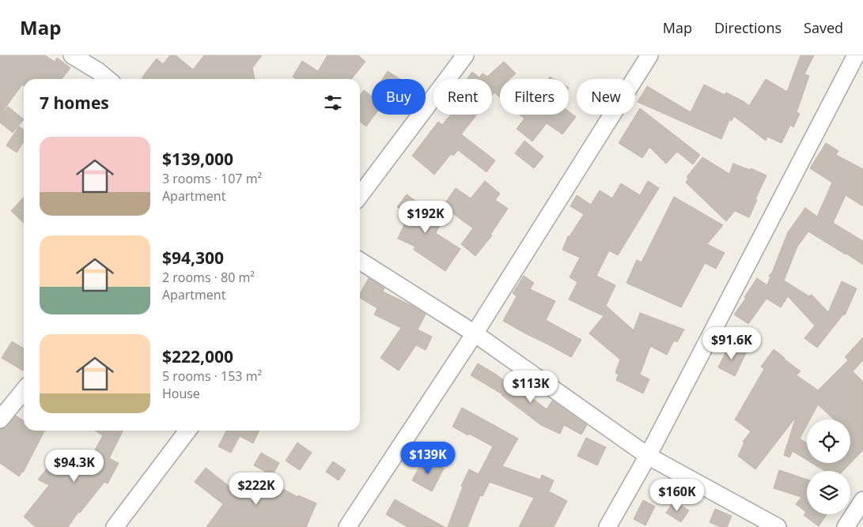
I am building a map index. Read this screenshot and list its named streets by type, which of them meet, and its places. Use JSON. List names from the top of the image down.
{
  "page": {
    "header": "Map",
    "nav": ["Map", "Directions", "Saved"],
    "chip": [
      "Buy",
      "Rent",
      "Filters",
      "New"
    ],
    "heading": "7 homes",
    "list": [
      {
        "name": "$139,000",
        "note": "3 rooms · 107 m² · Apartment"
      },
      {
        "name": "$94,300",
        "note": "2 rooms · 80 m² · Apartment"
      },
      {
        "name": "$222,000",
        "note": "5 rooms · 153 m² · House"
      }
    ],
    "price": [
      "$192K",
      "$91.6K",
      "$113K",
      "$139K",
      "$94.3K",
      "$222K",
      "$160K"
    ]
  }
}
